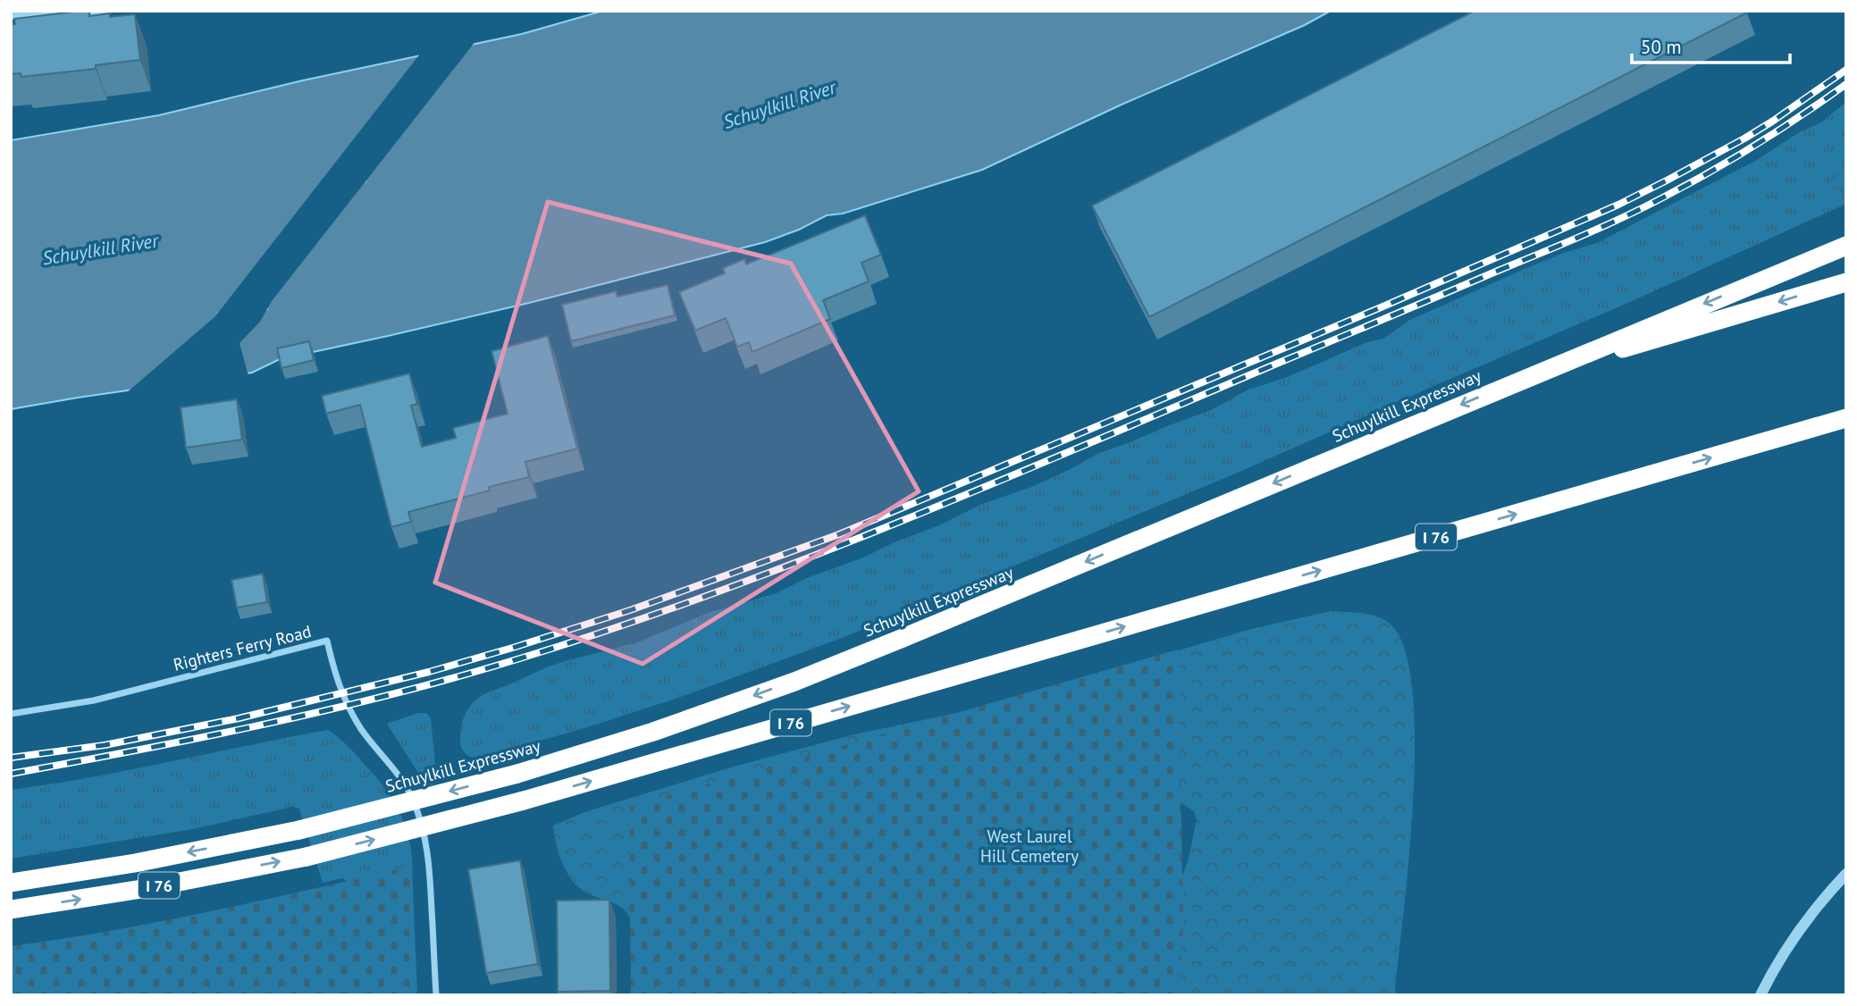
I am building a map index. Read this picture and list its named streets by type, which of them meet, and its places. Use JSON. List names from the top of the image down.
{
  "streets": {
    "highway": ["Schuylkill Expressway", "I 76"],
    "street": ["Righters Ferry Road"]
  },
  "water": ["Schuylkill River"],
  "parks": ["West Laurel Hill Cemetery"],
  "scale_bar": "50 m"
}
